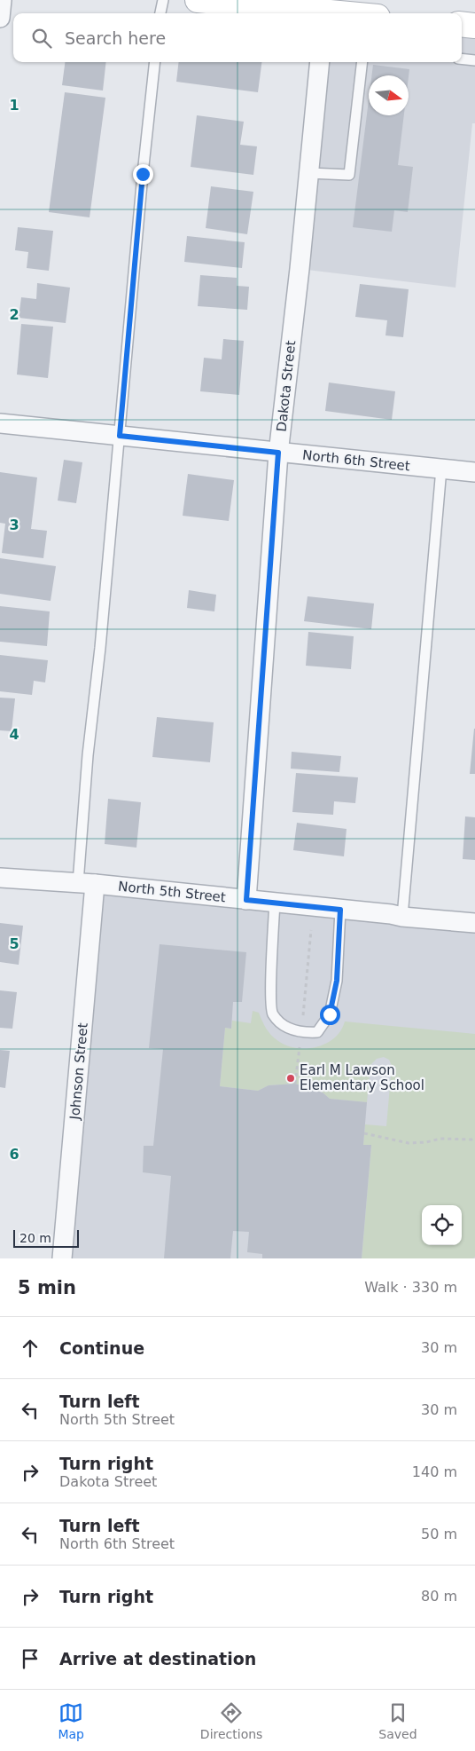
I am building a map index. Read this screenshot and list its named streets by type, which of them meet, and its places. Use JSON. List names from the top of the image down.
{
  "streets": {
    "street": [
      "Dakota Street",
      "North 6th Street",
      "North 5th Street",
      "Johnson Street"
    ]
  },
  "crossings": [
    ["Dakota Street", "North 6th Street"],
    ["Dakota Street", "North 5th Street"],
    ["North 5th Street", "Johnson Street"]
  ],
  "places": ["Earl M Lawson Elementary School"],
  "scale_bar": "20 m",
  "north": "right",
  "page": {
    "search": "Search here",
    "scale": "20 m",
    "heading": ["5 min", "Walk · 330 m"],
    "list": [
      ["Continue", "30 m"],
      ["Turn left", "North 5th Street", "30 m"],
      ["Turn right", "Dakota Street", "140 m"],
      ["Turn left", "North 6th Street", "50 m"],
      ["Turn right", "80 m"],
      "Arrive at destination"
    ],
    "nav": ["Map", "Directions", "Saved"]
  },
  "grid": {
    "rows": [
      "1",
      "2",
      "3",
      "4",
      "5",
      "6"
    ]
  }
}
